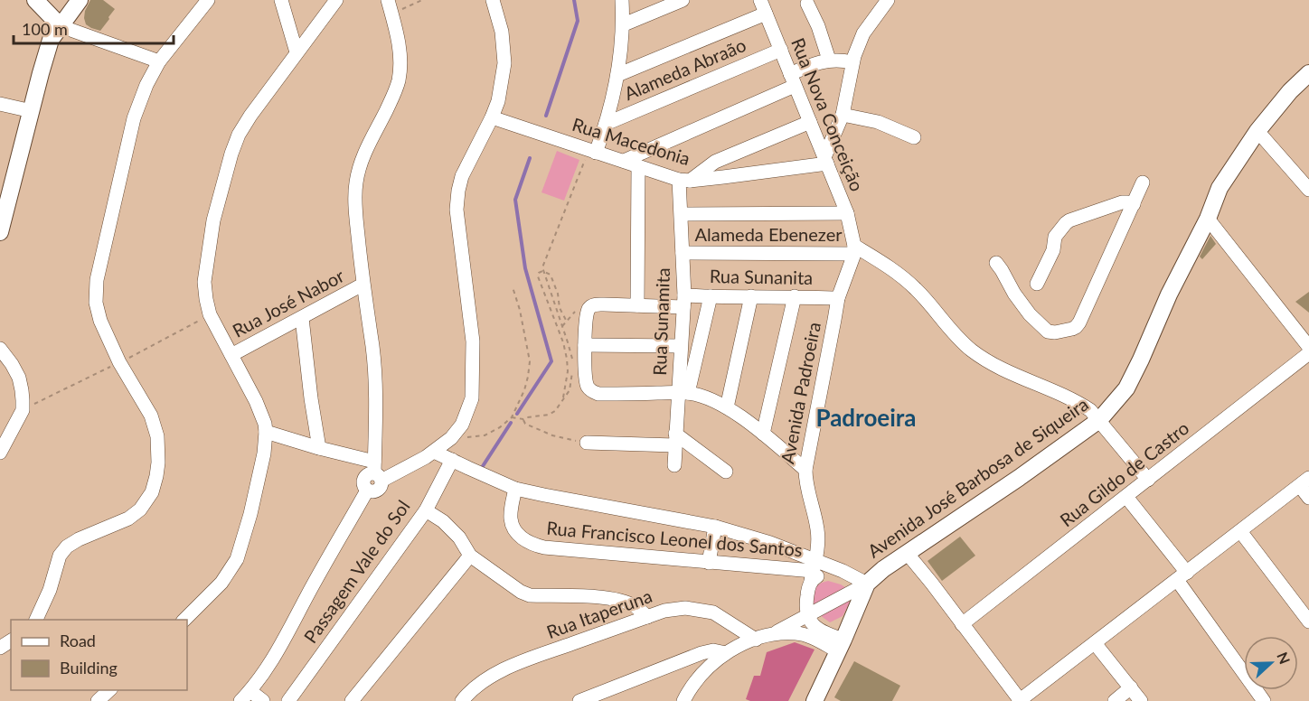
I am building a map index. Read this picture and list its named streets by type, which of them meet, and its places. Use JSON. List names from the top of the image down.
{
  "streets": {
    "main road": ["Avenida José Barbosa de Siqueira"],
    "street": [
      "Alameda Abraão",
      "Rua Nova Conceição",
      "Rua Macedonia",
      "Alameda Ebenezer",
      "Rua Sunanita",
      "Rua José Nabor",
      "Rua Sunamita",
      "Avenida Padroeira",
      "Rua Gildo de Castro",
      "Rua Francisco Leonel dos Santos",
      "Passagem Vale do Sol",
      "Rua Itaperuna"
    ]
  },
  "crossings": [
    ["Alameda Abraão", "Rua Nova Conceição"],
    ["Rua Nova Conceição", "Rua Macedonia"],
    ["Rua Nova Conceição", "Alameda Ebenezer"],
    ["Rua Nova Conceição", "Avenida Padroeira"],
    ["Rua Macedonia", "Rua Sunamita"],
    ["Alameda Ebenezer", "Rua Sunamita"],
    ["Alameda Ebenezer", "Avenida Padroeira"],
    ["Rua Sunanita", "Rua Sunamita"],
    ["Rua Sunanita", "Avenida Padroeira"],
    ["Avenida Padroeira", "Rua Francisco Leonel dos Santos"],
    ["Avenida José Barbosa de Siqueira", "Rua Francisco Leonel dos Santos"],
    ["Rua Francisco Leonel dos Santos", "Passagem Vale do Sol"]
  ],
  "districts": ["Padroeira"],
  "legend": ["Road", "Building"],
  "scale_bar": "100 m",
  "north": "right"
}
